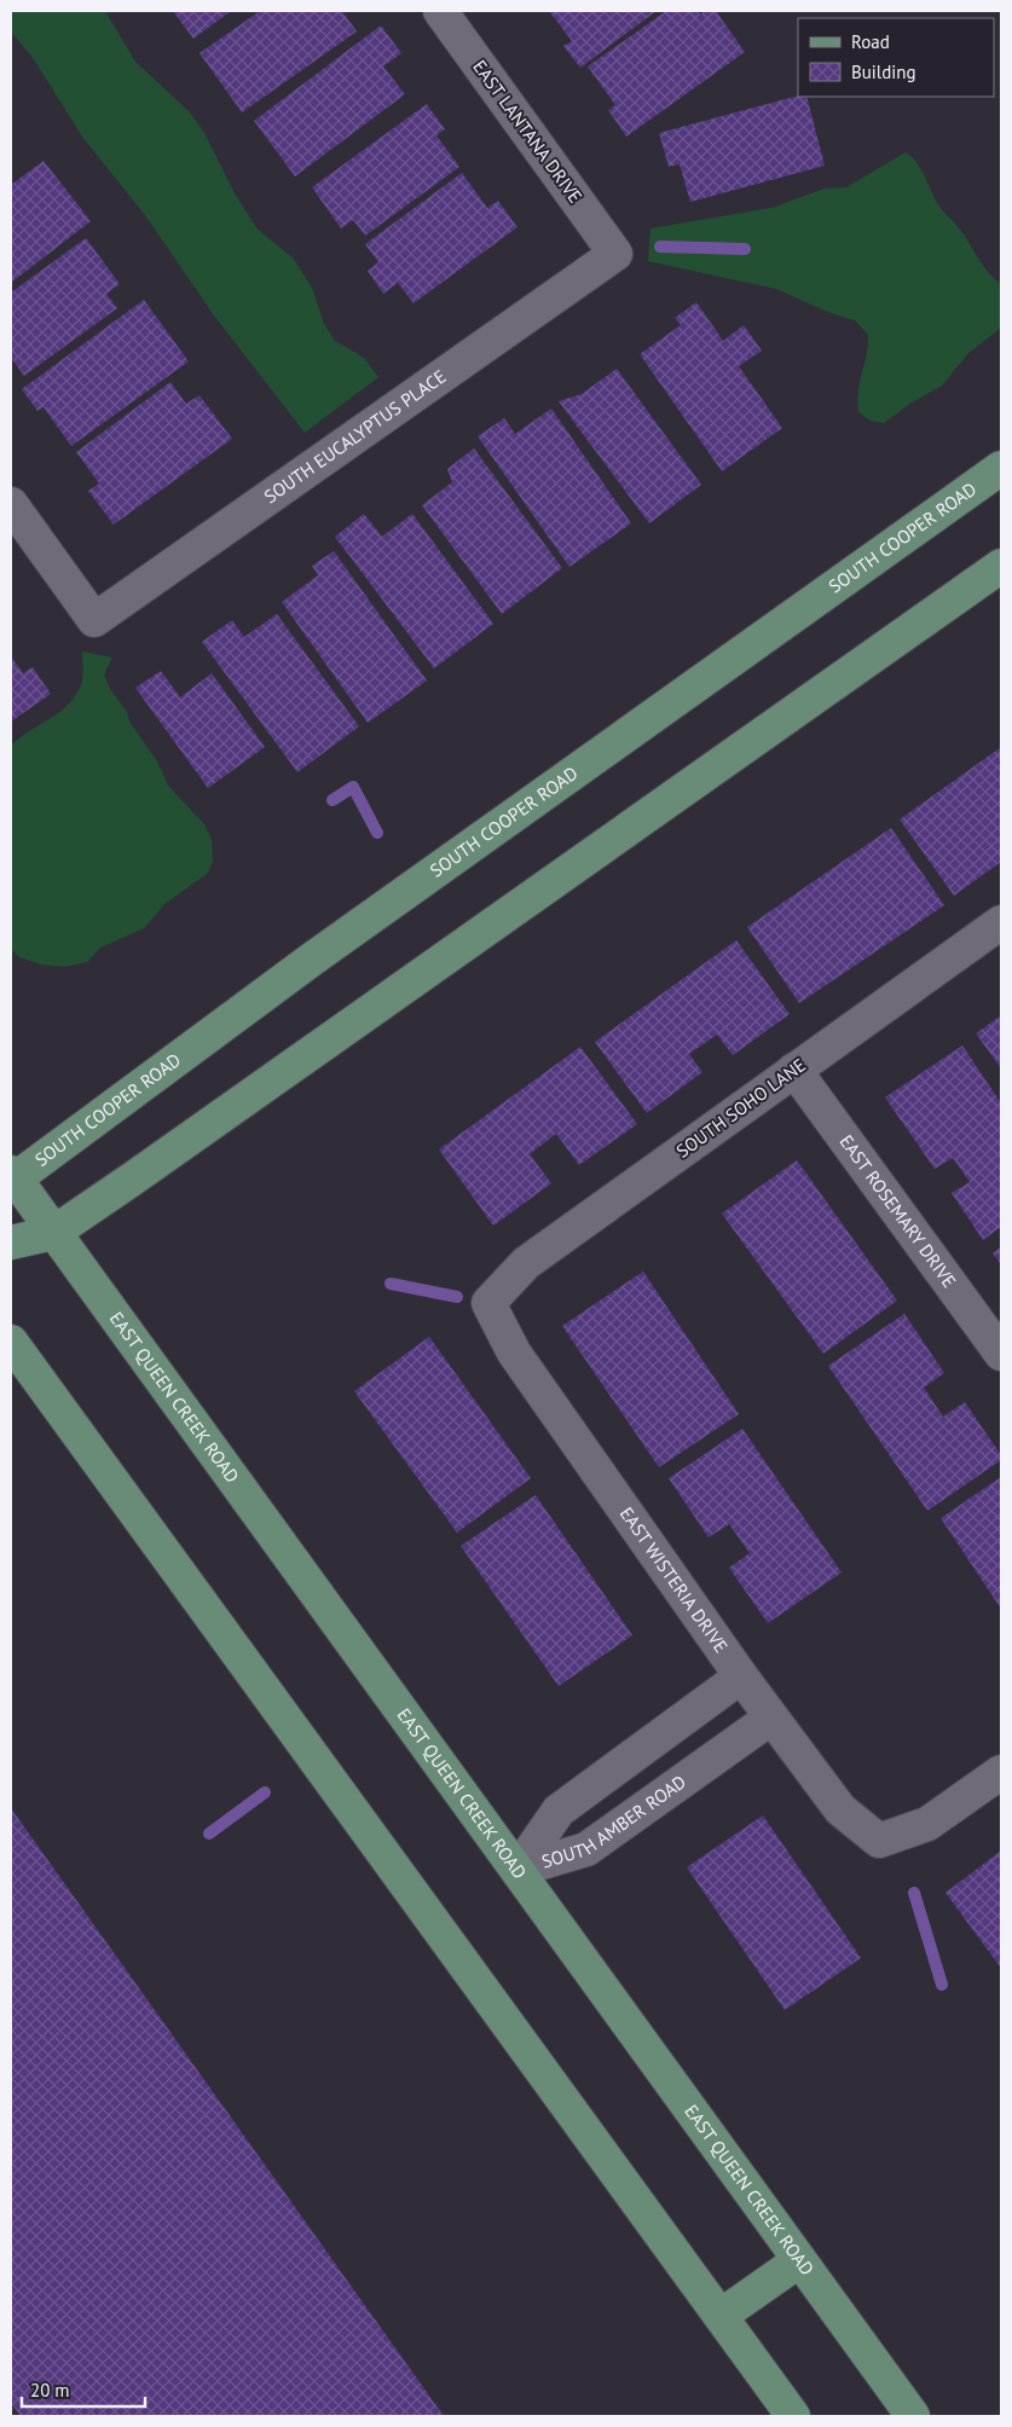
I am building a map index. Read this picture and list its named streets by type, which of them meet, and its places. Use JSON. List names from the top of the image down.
{
  "streets": {
    "main road": ["SOUTH COOPER ROAD", "EAST QUEEN CREEK ROAD"],
    "street": [
      "EAST LANTANA DRIVE",
      "SOUTH EUCALYPTUS PLACE",
      "SOUTH SOHO LANE",
      "EAST ROSEMARY DRIVE",
      "EAST WISTERIA DRIVE",
      "SOUTH AMBER ROAD"
    ]
  },
  "crossings": [
    ["EAST LANTANA DRIVE", "SOUTH EUCALYPTUS PLACE"],
    ["SOUTH COOPER ROAD", "EAST QUEEN CREEK ROAD"],
    ["SOUTH SOHO LANE", "EAST ROSEMARY DRIVE"],
    ["SOUTH SOHO LANE", "EAST WISTERIA DRIVE"],
    ["EAST QUEEN CREEK ROAD", "SOUTH AMBER ROAD"],
    ["EAST WISTERIA DRIVE", "SOUTH AMBER ROAD"]
  ],
  "legend": ["Road", "Building"],
  "scale_bar": "20 m"
}
